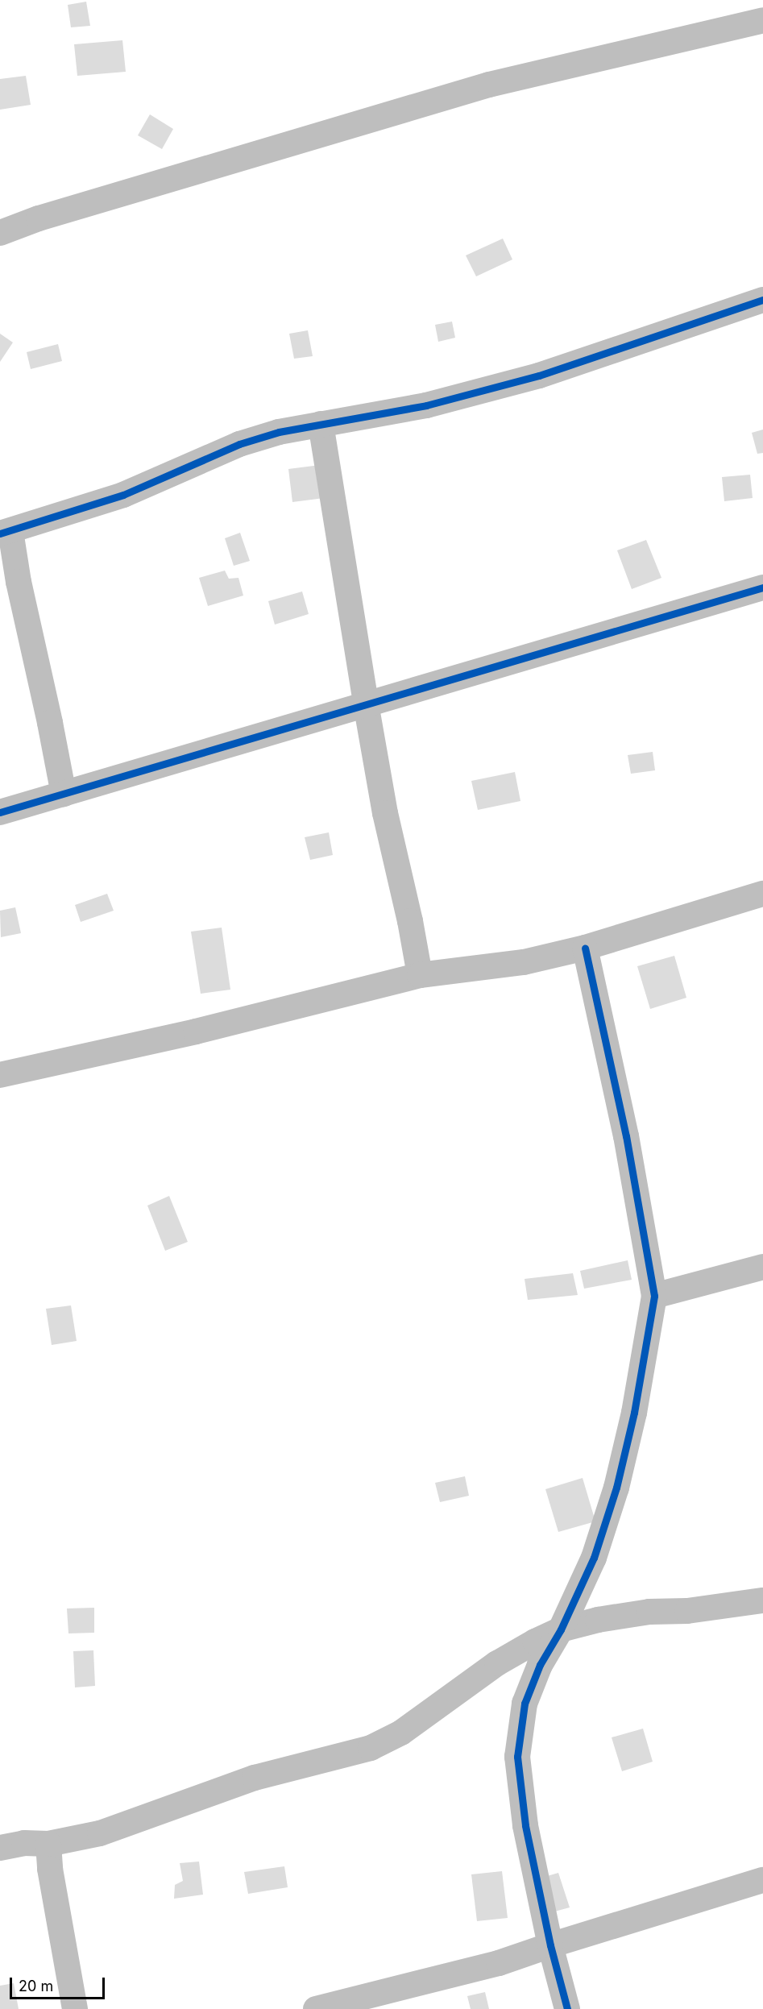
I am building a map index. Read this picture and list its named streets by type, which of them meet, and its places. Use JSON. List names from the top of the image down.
{
  "scale_bar": "20 m"
}
